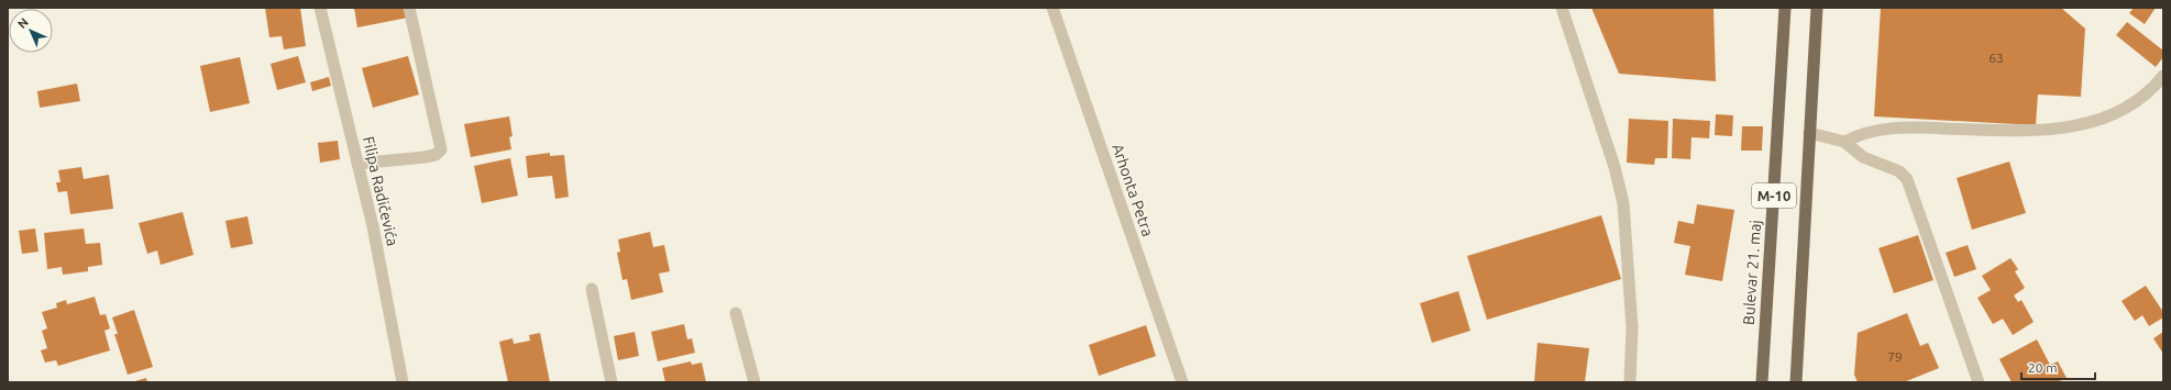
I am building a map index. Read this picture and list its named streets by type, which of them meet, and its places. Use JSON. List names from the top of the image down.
{
  "streets": {
    "main road": ["M-10", "Bulevar 21. maj"],
    "street": ["Arhonta Petra", "Filipa Radičevića"]
  },
  "house_numbers": ["63", "79"],
  "scale_bar": "20 m",
  "north": "top left"
}
